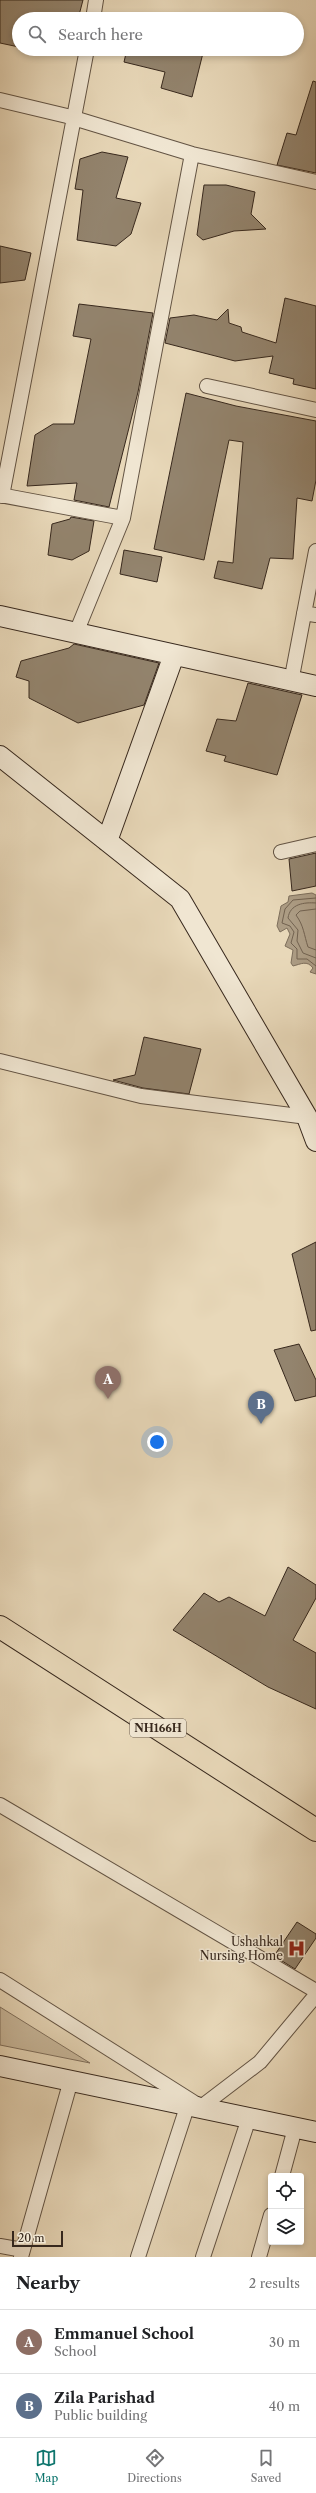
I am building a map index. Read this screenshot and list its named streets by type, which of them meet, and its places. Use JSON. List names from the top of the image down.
{
  "streets": {
    "highway": ["NH166H"]
  },
  "places": {
    "hospital": ["Ushahkal Nursing Home"]
  },
  "scale_bar": "20 m",
  "page": {
    "search": "Search here",
    "pins": ["A", "B"],
    "scale": "20 m",
    "heading": ["Nearby", "2 results"],
    "list": [
      {
        "mark": "A",
        "name": "Emmanuel School",
        "note": "School",
        "value": "30 m"
      },
      {
        "mark": "B",
        "name": "Zila Parishad",
        "note": "Public building",
        "value": "40 m"
      }
    ],
    "nav": ["Map", "Directions", "Saved"]
  }
}
